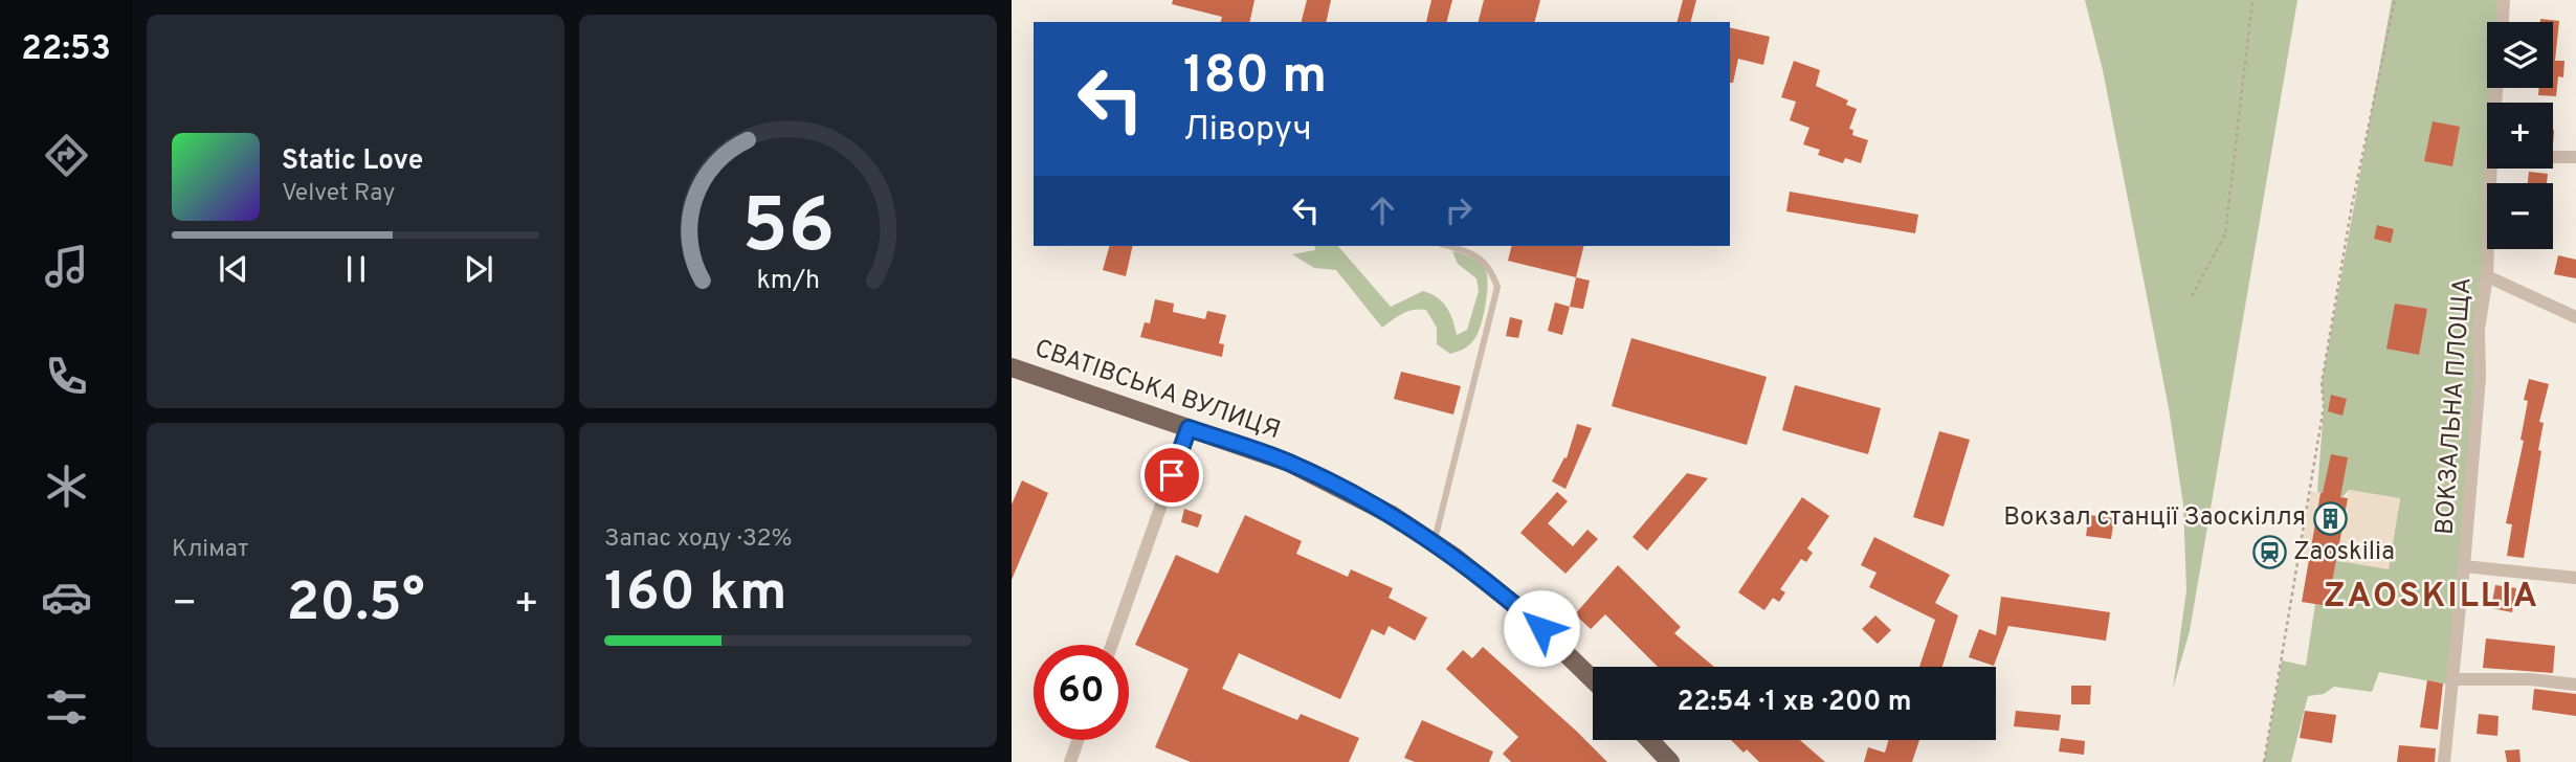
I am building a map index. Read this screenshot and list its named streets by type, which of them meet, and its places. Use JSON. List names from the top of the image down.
{
  "streets": {
    "main road": ["СВАТІВСЬКА ВУЛИЦЯ"],
    "street": ["ВОКЗАЛЬНА ПЛОЩА"]
  },
  "districts": ["ZAOSKILLIA"],
  "places": {
    "building": ["Вокзал станції Заоскілля"],
    "station": ["Zaoskilia"]
  },
  "page": {
    "tabs": "22:53",
    "map_buttons": ["+", "−"],
    "turn": ["180 m", "Ліворуч"],
    "song": ["Static Love", "Velvet Ray"],
    "tile": [
      "Клімат",
      ["Запас ходу · 32%", "160 km"]
    ],
    "heat": ["−", "20.5°", "+"],
    "limit": "60",
    "trip": "22:54 · 1 хв · 200 m",
    "gauge": ["56", "km/h"]
  }
}
